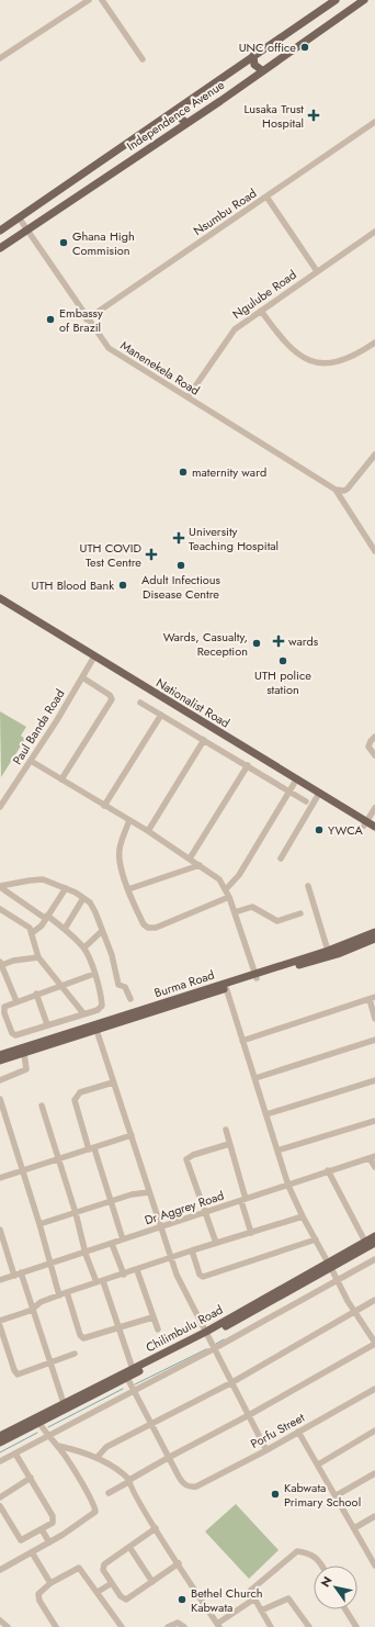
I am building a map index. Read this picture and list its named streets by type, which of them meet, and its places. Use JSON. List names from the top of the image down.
{
  "streets": {
    "main road": [
      "Independence Avenue",
      "Nationalist Road",
      "Burma Road",
      "Chilimbulu Road"
    ],
    "street": [
      "Nsumbu Road",
      "Ngulube Road",
      "Manenekela Road",
      "Paul Banda Road",
      "Dr Aggrey Road",
      "Porfu Street"
    ]
  },
  "crossings": [
    ["Independence Avenue", "Manenekela Road"],
    ["Nsumbu Road", "Manenekela Road"],
    ["Ngulube Road", "Manenekela Road"],
    ["Nationalist Road", "Paul Banda Road"]
  ],
  "places": {
    "other": [
      "UNC office",
      "Ghana High Commision",
      "Embassy of Brazil",
      "maternity ward",
      "Adult Infectious Disease Centre",
      "UTH Blood Bank",
      "Wards, Casualty, Reception",
      "UTH police station",
      "YWCA",
      "Kabwata Primary School",
      "Bethel Church Kabwata"
    ],
    "health": [
      "Lusaka Trust Hospital",
      "University Teaching Hospital",
      "UTH COVID Test Centre",
      "wards"
    ]
  },
  "north": "top left"
}
